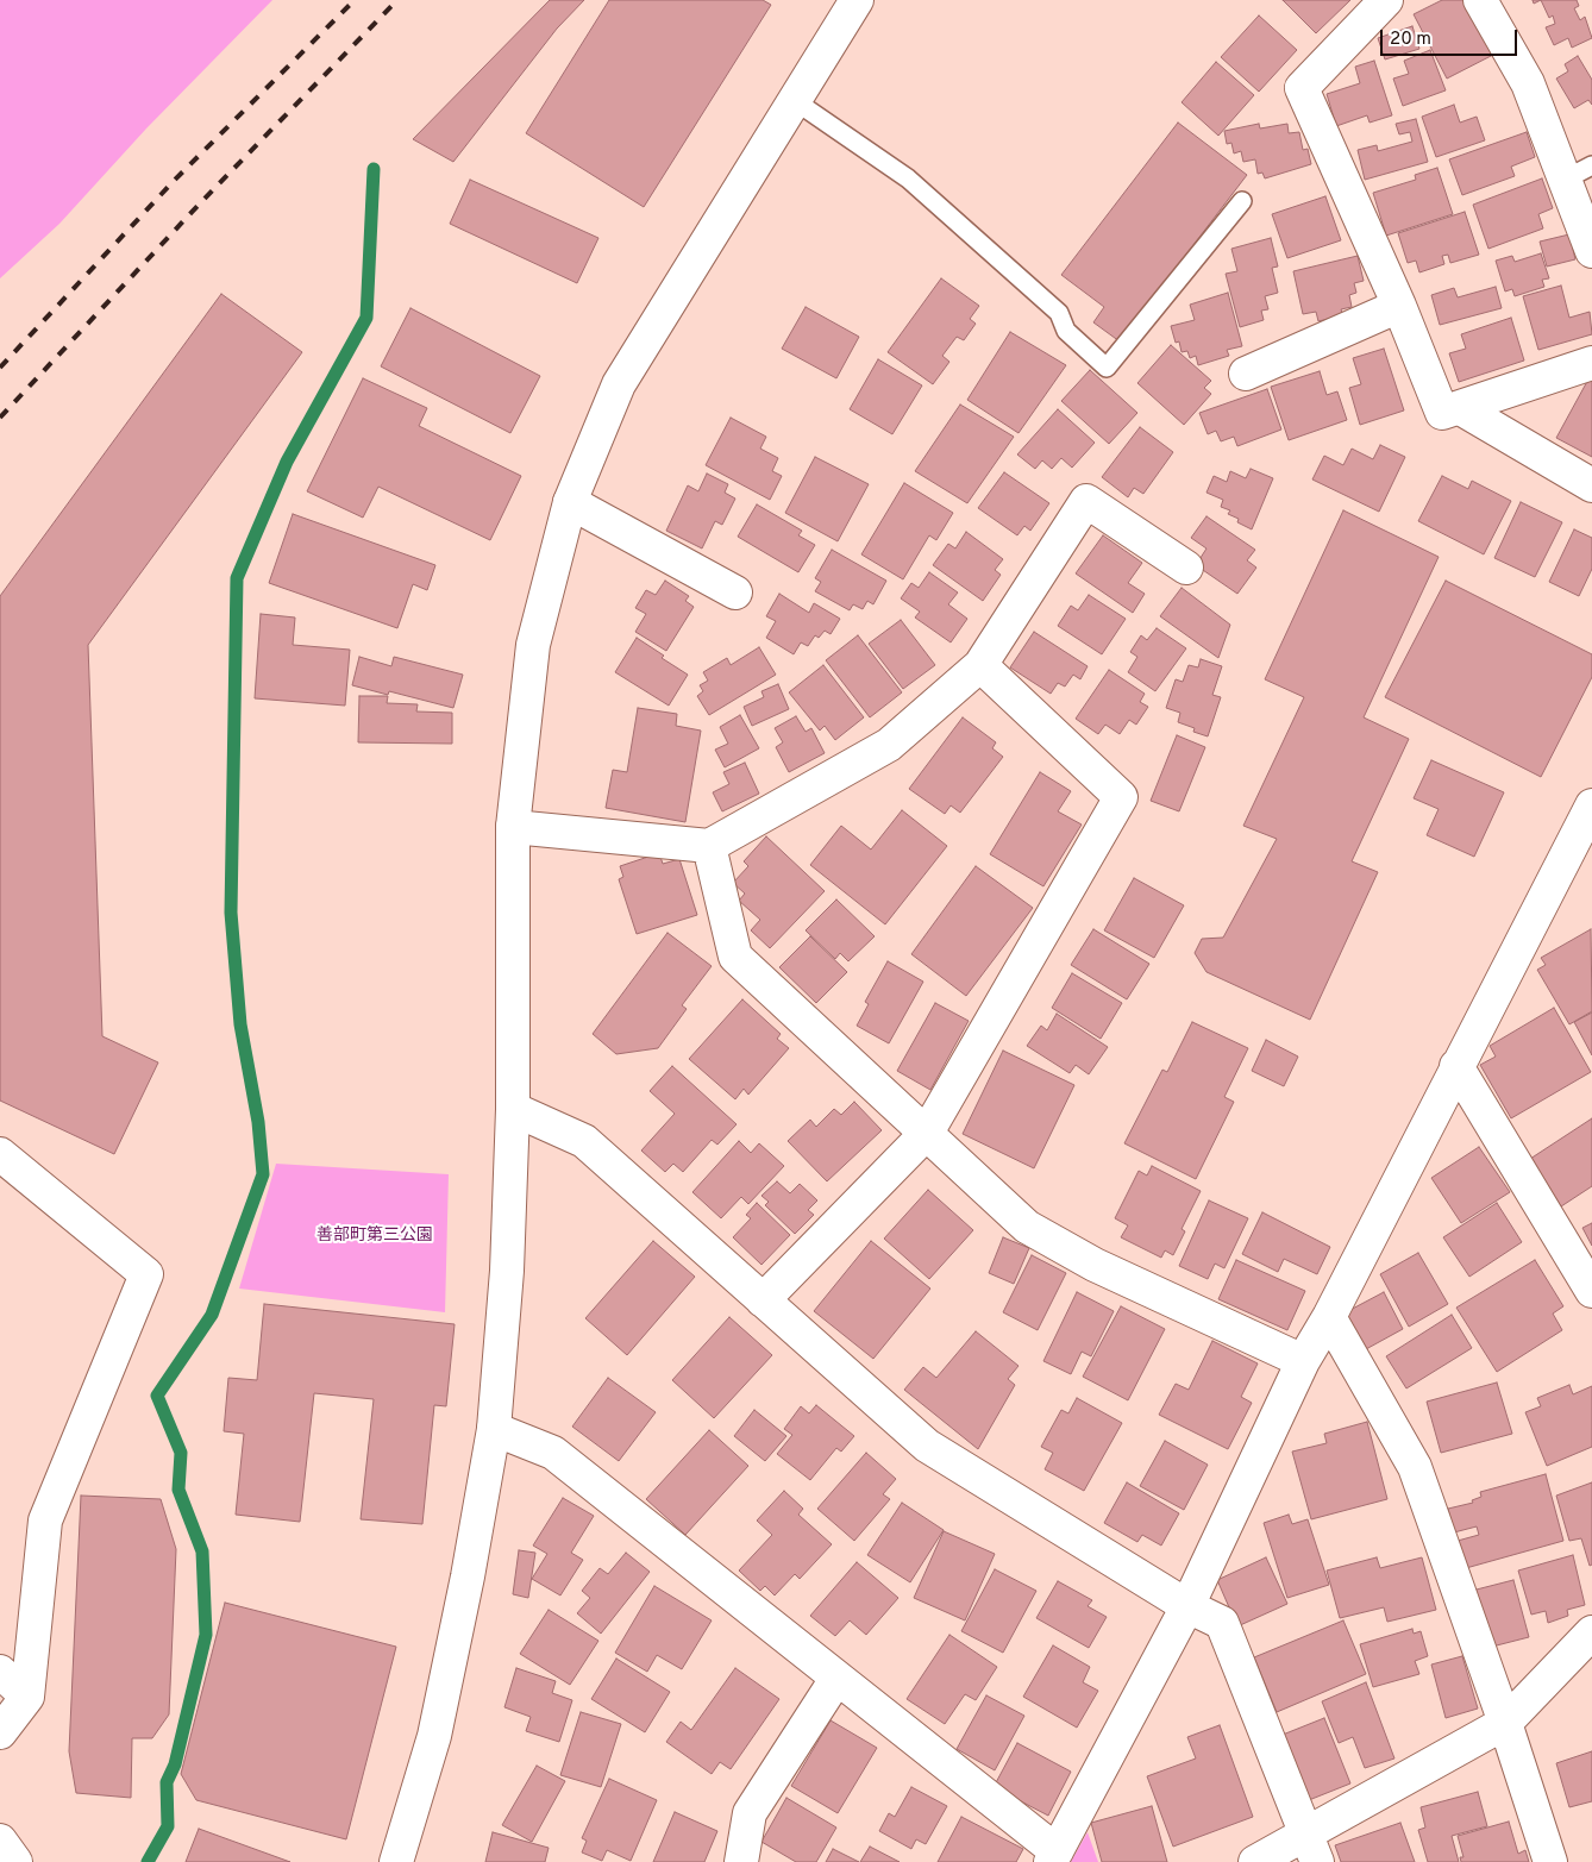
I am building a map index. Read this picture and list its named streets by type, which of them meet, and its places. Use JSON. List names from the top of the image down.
{
  "parks": ["善部町第三公園"],
  "scale_bar": "20 m"
}
